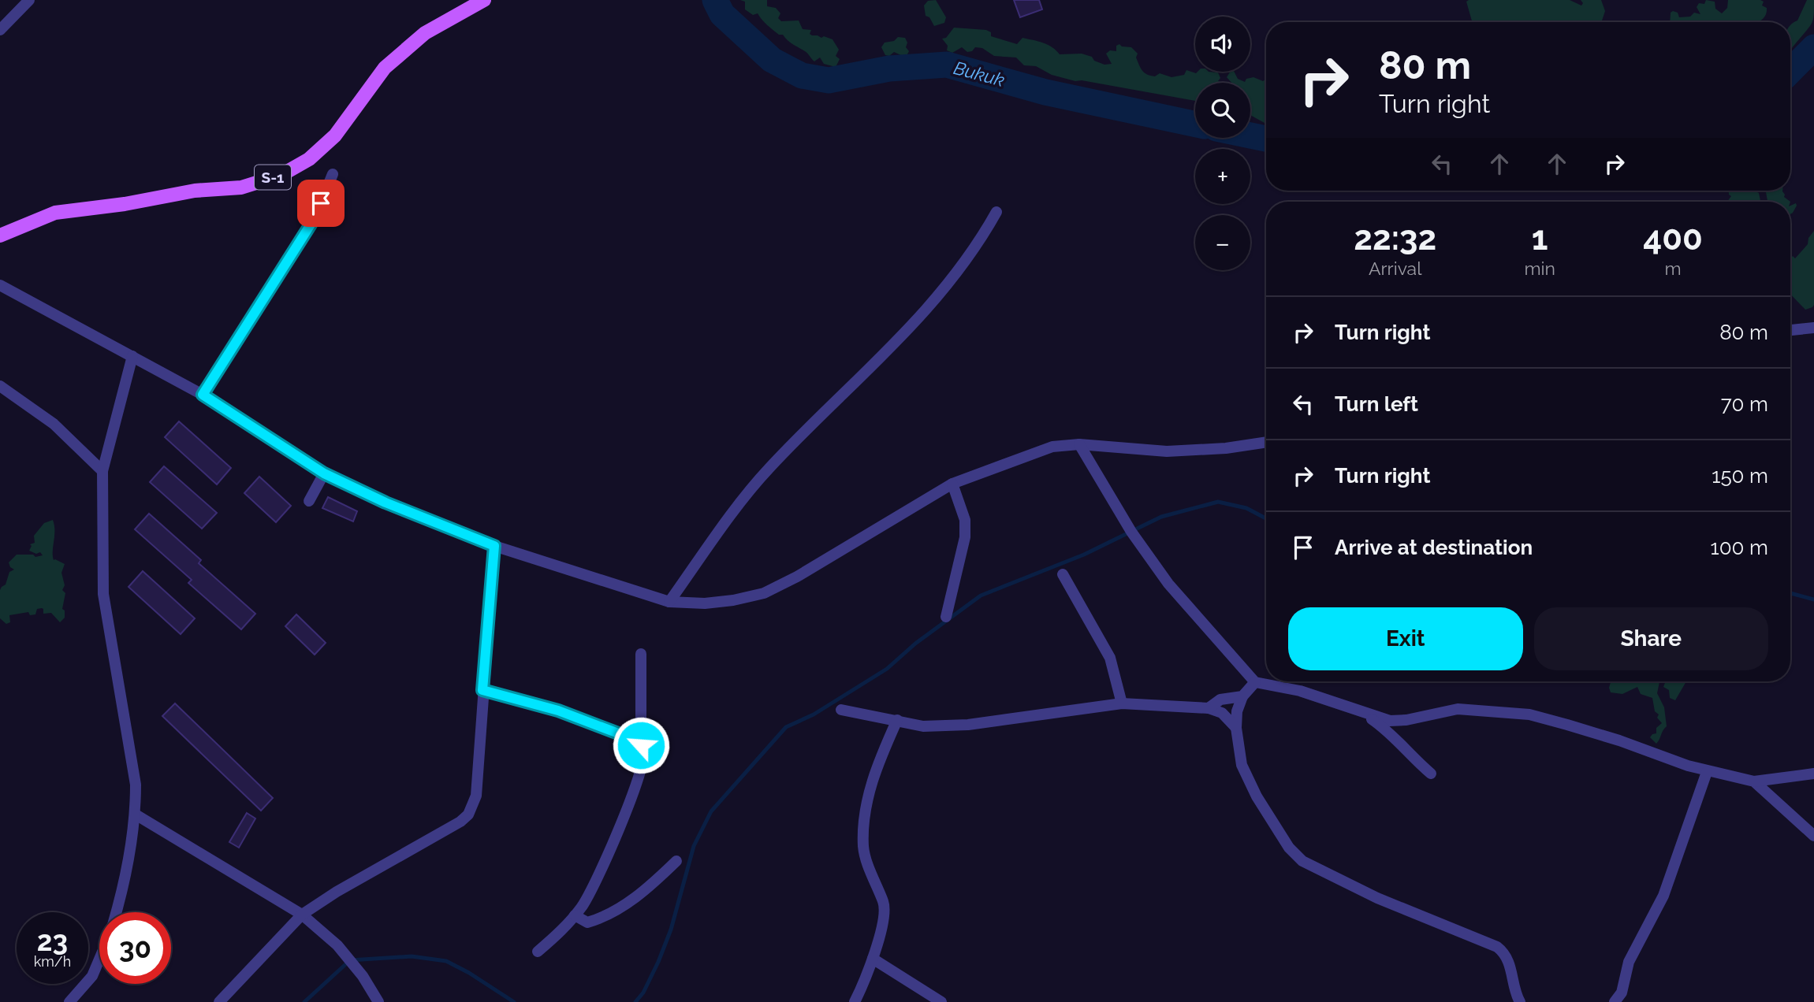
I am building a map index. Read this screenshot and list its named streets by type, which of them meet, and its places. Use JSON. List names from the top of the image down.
{
  "streets": {
    "main road": ["S-1"]
  },
  "water": ["Bukuk"],
  "page": {
    "map_buttons": ["+", "−"],
    "turn": ["80 m", "Turn right"],
    "eta": [
      "22:32",
      "Arrival",
      "1",
      "min",
      "400",
      "m"
    ],
    "list": [
      {
        "name": "Turn right",
        "value": "80 m"
      },
      {
        "name": "Turn left",
        "value": "70 m"
      },
      {
        "name": "Turn right",
        "value": "150 m"
      },
      {
        "name": "Arrive at destination",
        "value": "100 m"
      }
    ],
    "buttons": ["Exit", "Share"],
    "speed": "23 km/h",
    "limit": "30"
  }
}
